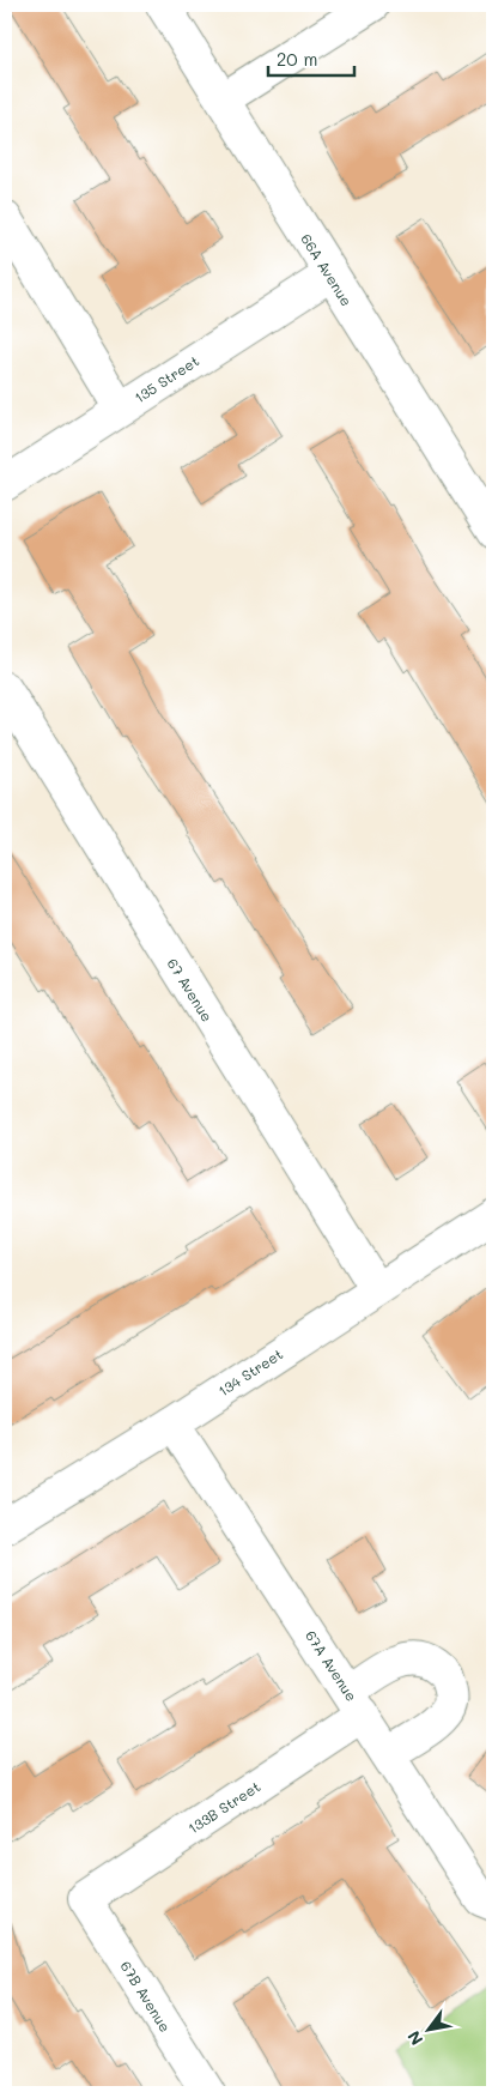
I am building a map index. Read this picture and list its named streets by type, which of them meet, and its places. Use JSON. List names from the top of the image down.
{
  "streets": {
    "street": [
      "66A Avenue",
      "135 Street",
      "67 Avenue",
      "134 Street",
      "67A Avenue",
      "133B Street",
      "67B Avenue"
    ]
  },
  "crossings": [
    ["66A Avenue", "135 Street"],
    ["67 Avenue", "134 Street"],
    ["134 Street", "67A Avenue"],
    ["67A Avenue", "133B Street"],
    ["133B Street", "67B Avenue"]
  ],
  "scale_bar": "20 m",
  "north": "bottom left"
}
